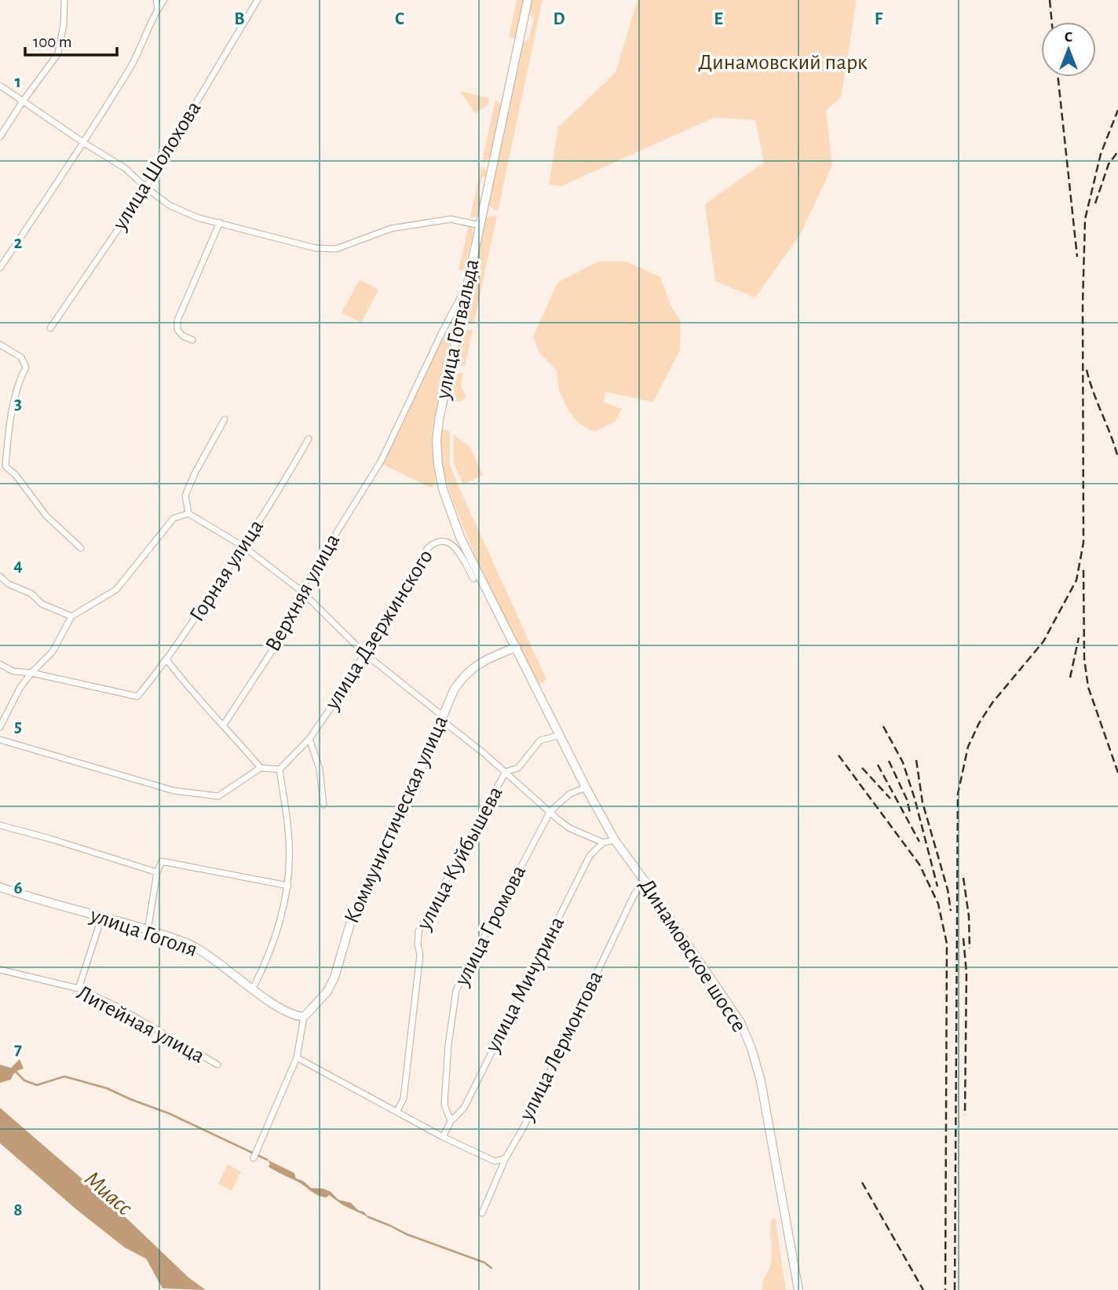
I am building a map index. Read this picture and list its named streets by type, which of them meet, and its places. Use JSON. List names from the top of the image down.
{
  "streets": {
    "main road": [
      "улица Готвальда",
      "Коммунистическая улица",
      "улица Гоголя",
      "Динамовское шоссе"
    ],
    "street": [
      "улица Шолохова",
      "Горная улица",
      "Верхняя улица",
      "улица Дзержинского",
      "улица Куйбышева",
      "улица Громова",
      "улица Мичурина",
      "Литейная улица",
      "улица Лермонтова"
    ]
  },
  "crossings": [
    ["улица Готвальда", "Верхняя улица"],
    ["улица Готвальда", "Коммунистическая улица"],
    ["улица Готвальда", "Динамовское шоссе"],
    ["Коммунистическая улица", "улица Гоголя"],
    ["Коммунистическая улица", "Динамовское шоссе"],
    ["улица Куйбышева", "Динамовское шоссе"],
    ["улица Громова", "Динамовское шоссе"],
    ["улица Громова", "улица Мичурина"],
    ["Динамовское шоссе", "улица Лермонтова"]
  ],
  "water": ["Миасс"],
  "parks": ["Динамовский парк"],
  "scale_bar": "100 m",
  "north": "top",
  "grid": {
    "columns": [
      "B",
      "C",
      "D",
      "E",
      "F"
    ],
    "rows": [
      "1",
      "2",
      "3",
      "4",
      "5",
      "6",
      "7",
      "8"
    ]
  }
}
